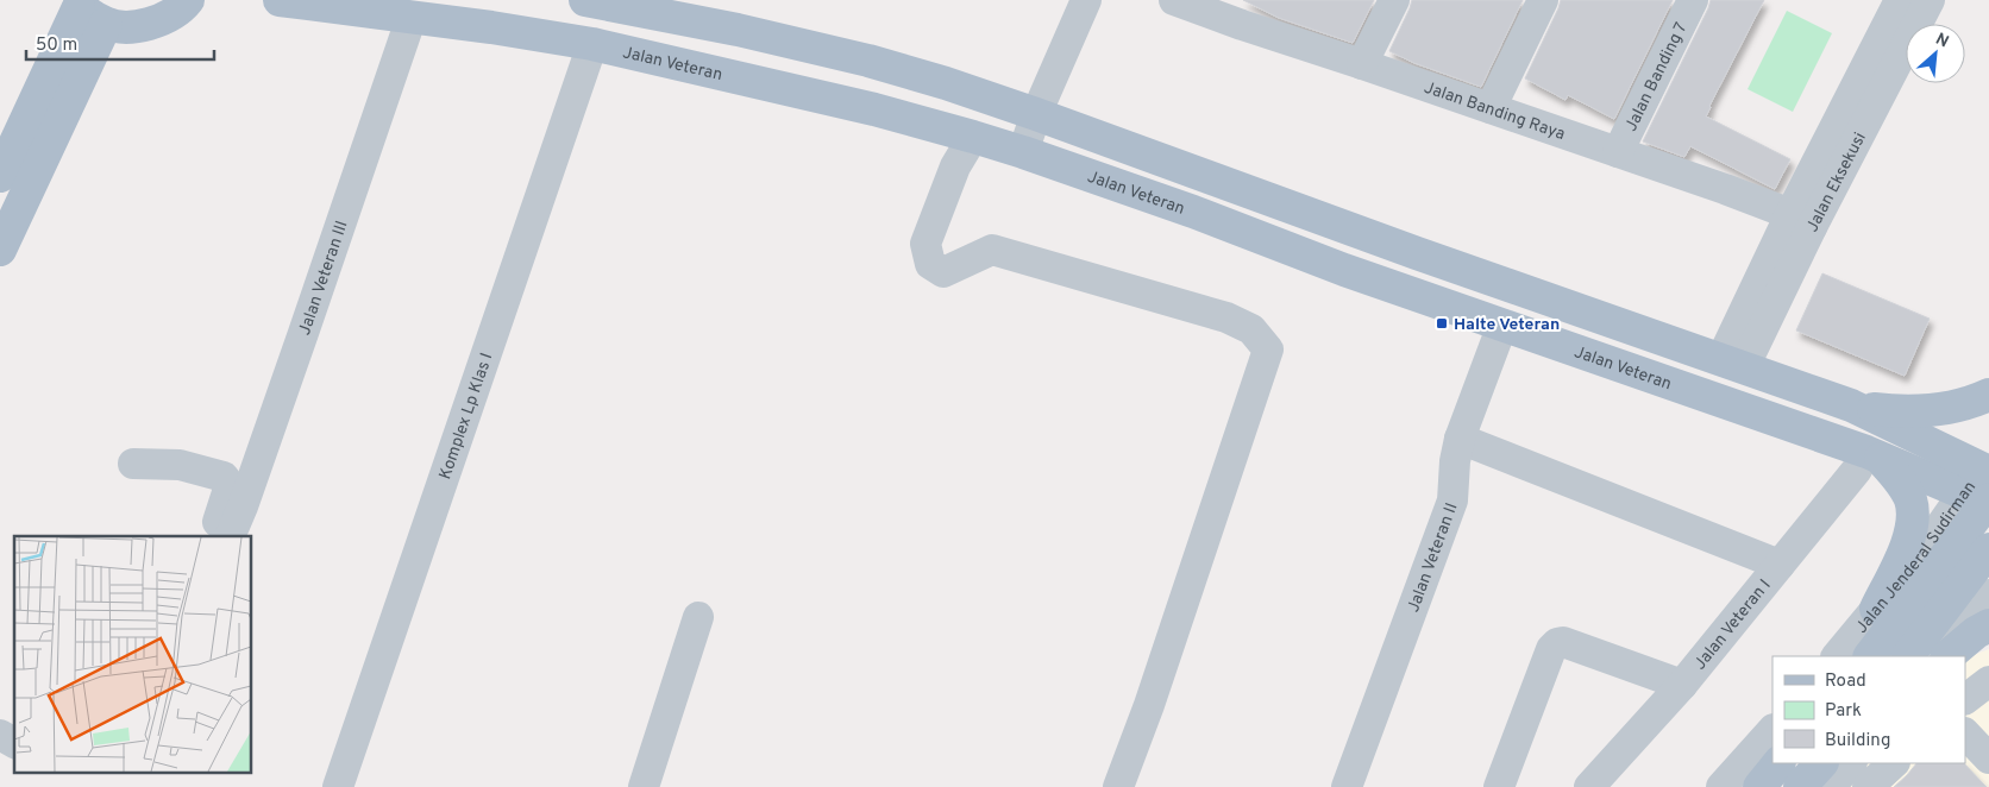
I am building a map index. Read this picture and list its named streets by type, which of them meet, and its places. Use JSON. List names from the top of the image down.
{
  "streets": {
    "main road": ["Jalan Veteran", "Jalan Jenderal Sudirman"],
    "street": [
      "Jalan Banding 7",
      "Jalan Banding Raya",
      "Jalan Eksekusi",
      "Jalan Veteran III",
      "Komplex Lp Klas I",
      "Jalan Veteran II",
      "Jalan Veteran I"
    ]
  },
  "crossings": [
    ["Jalan Veteran", "Jalan Veteran III"],
    ["Jalan Veteran", "Komplex Lp Klas I"],
    ["Jalan Veteran", "Jalan Jenderal Sudirman"],
    ["Jalan Veteran", "Jalan Veteran II"],
    ["Jalan Veteran", "Jalan Veteran I"],
    ["Jalan Banding 7", "Jalan Banding Raya"],
    ["Jalan Banding Raya", "Jalan Eksekusi"]
  ],
  "places": {
    "transit": ["Halte Veteran"]
  },
  "legend": ["Road", "Park", "Building"],
  "scale_bar": "50 m",
  "north": "top right"
}
